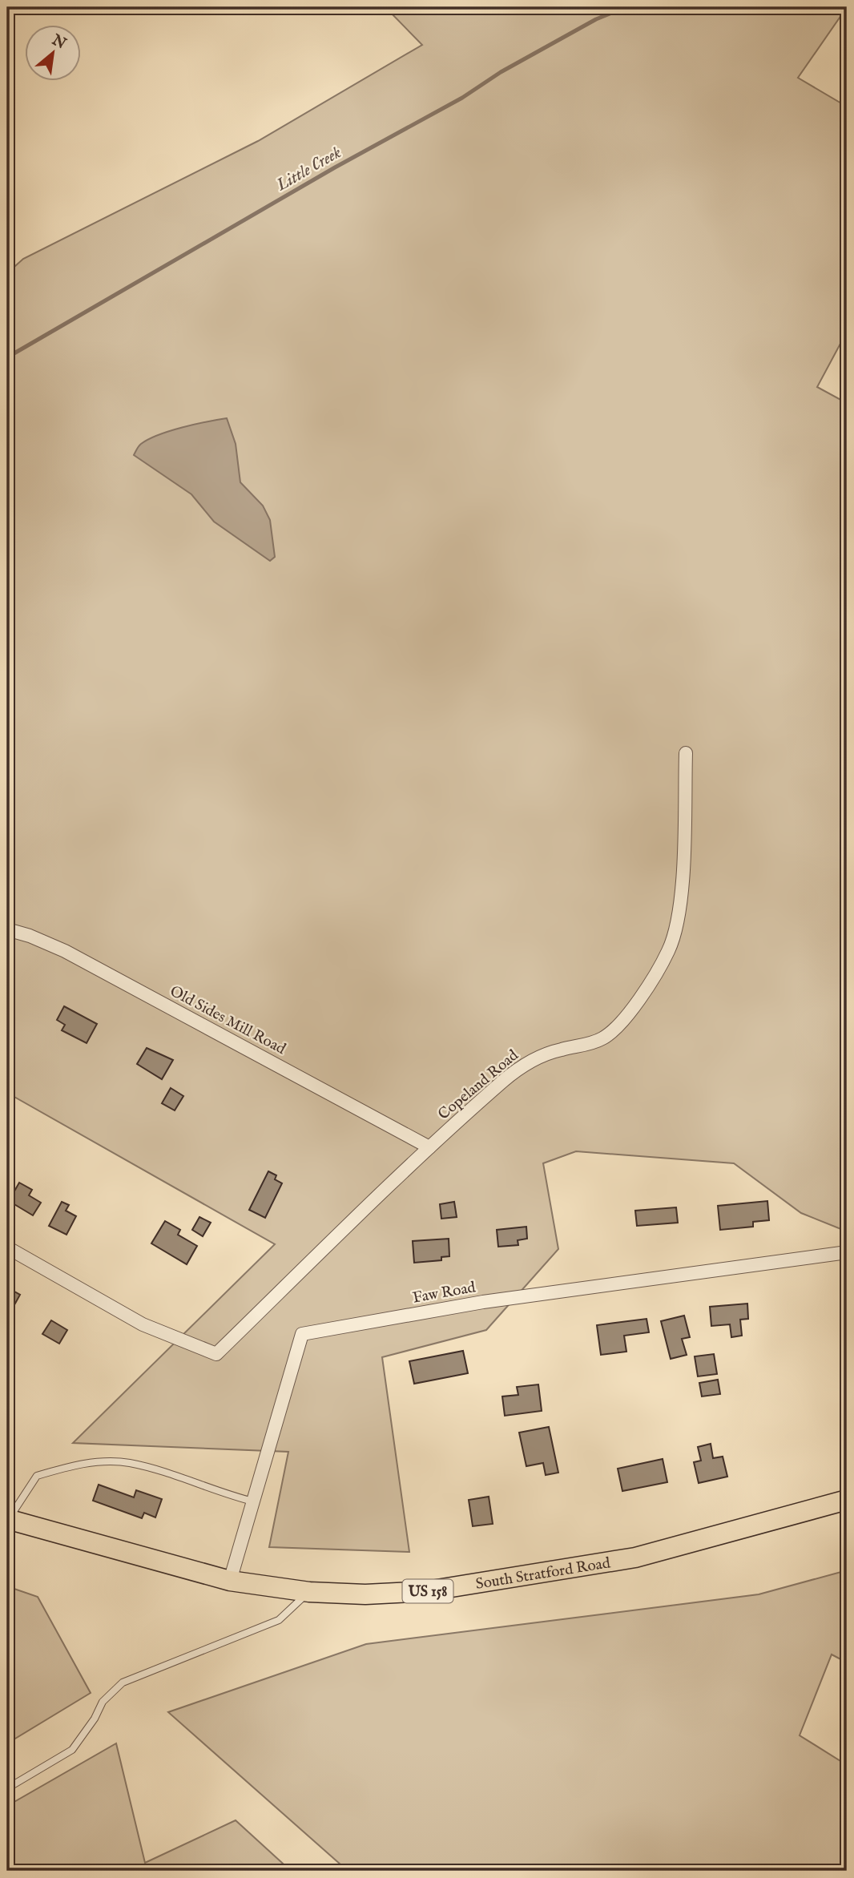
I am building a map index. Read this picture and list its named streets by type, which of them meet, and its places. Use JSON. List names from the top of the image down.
{
  "streets": {
    "main road": ["South Stratford Road", "US 158"],
    "street": ["Old Sides Mill Road", "Copeland Road", "Faw Road"]
  },
  "crossings": [
    ["Old Sides Mill Road", "Copeland Road"],
    ["Faw Road", "South Stratford Road"]
  ],
  "water": ["Little Creek"],
  "north": "top right"
}
